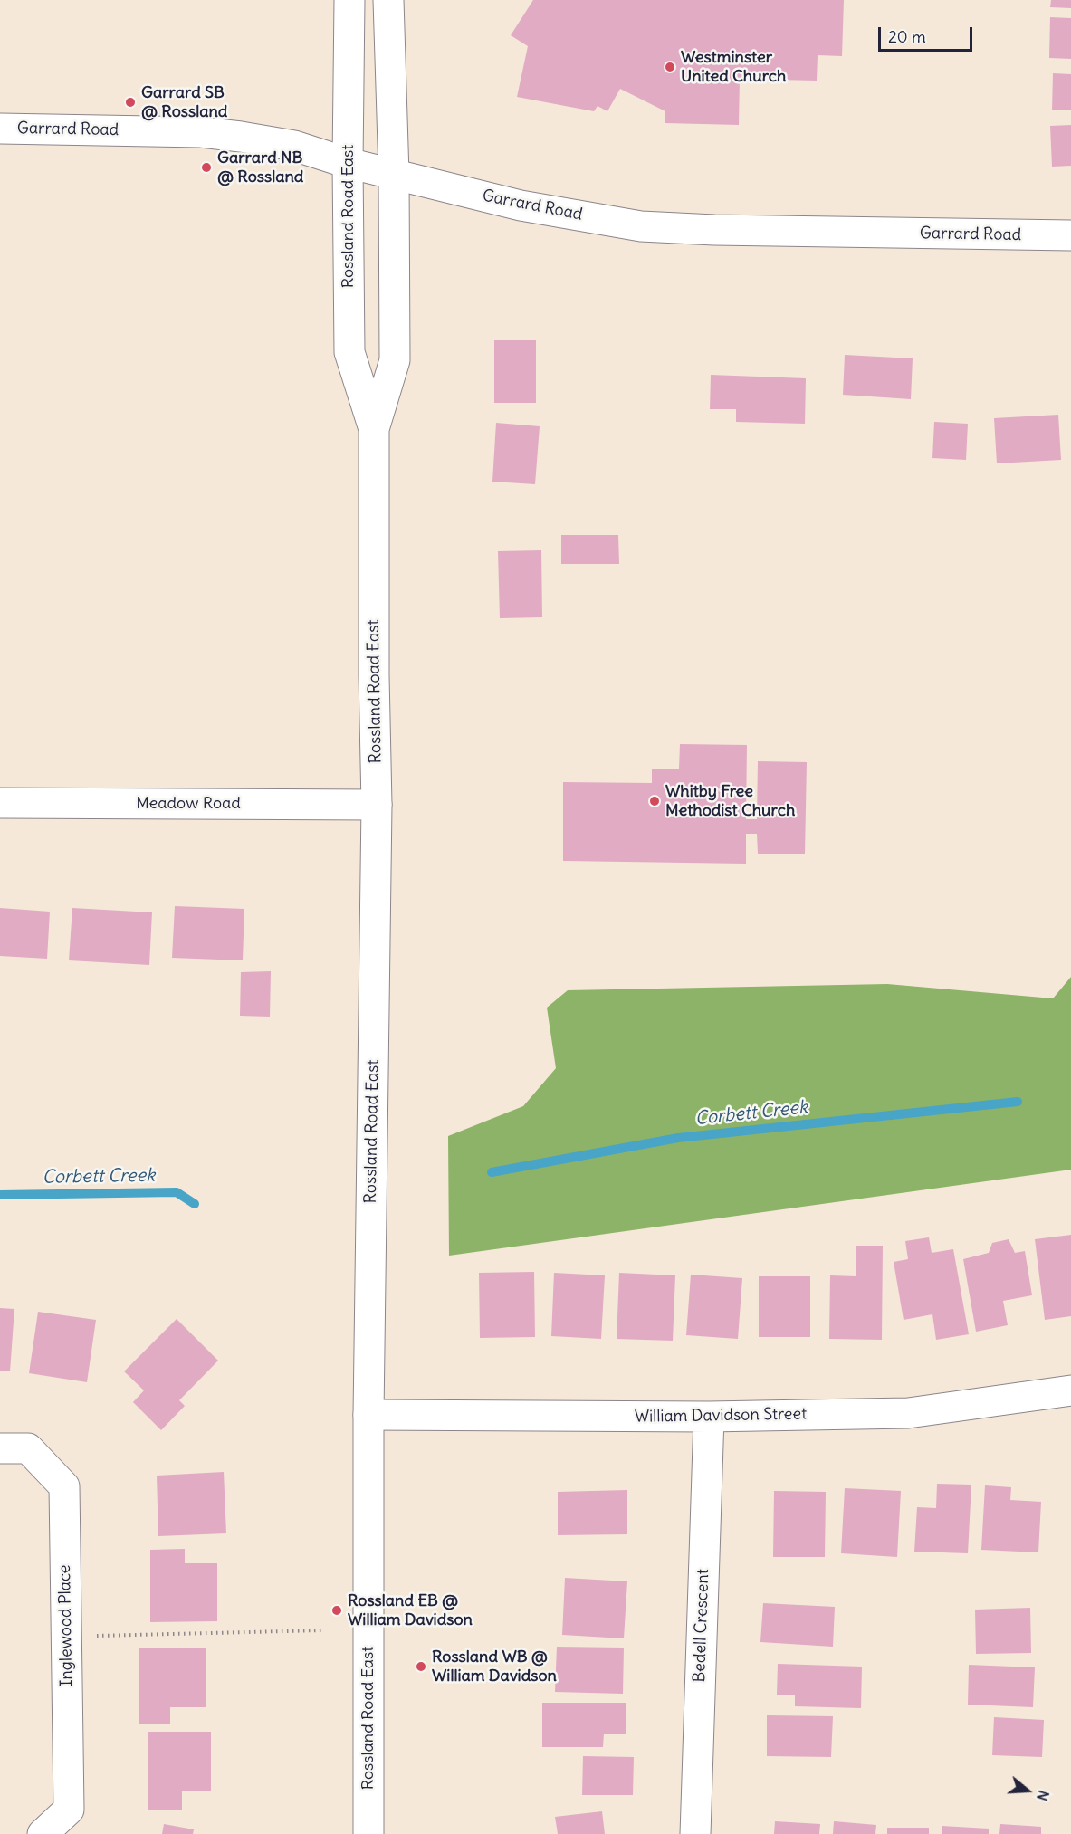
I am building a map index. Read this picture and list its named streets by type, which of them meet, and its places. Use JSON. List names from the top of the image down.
{
  "streets": {
    "street": [
      "Garrard Road",
      "Rossland Road East",
      "Meadow Road",
      "William Davidson Street",
      "Inglewood Place",
      "Bedell Crescent"
    ]
  },
  "crossings": [
    ["Garrard Road", "Rossland Road East"],
    ["Rossland Road East", "Meadow Road"],
    ["Rossland Road East", "William Davidson Street"],
    ["William Davidson Street", "Bedell Crescent"]
  ],
  "water": ["Corbett Creek"],
  "places": [
    "Westminster United Church",
    "Garrard SB @ Rossland",
    "Garrard NB @ Rossland",
    "Whitby Free Methodist Church",
    "Rossland EB @ William Davidson",
    "Rossland WB @ William Davidson"
  ],
  "scale_bar": "20 m",
  "north": "right"
}
